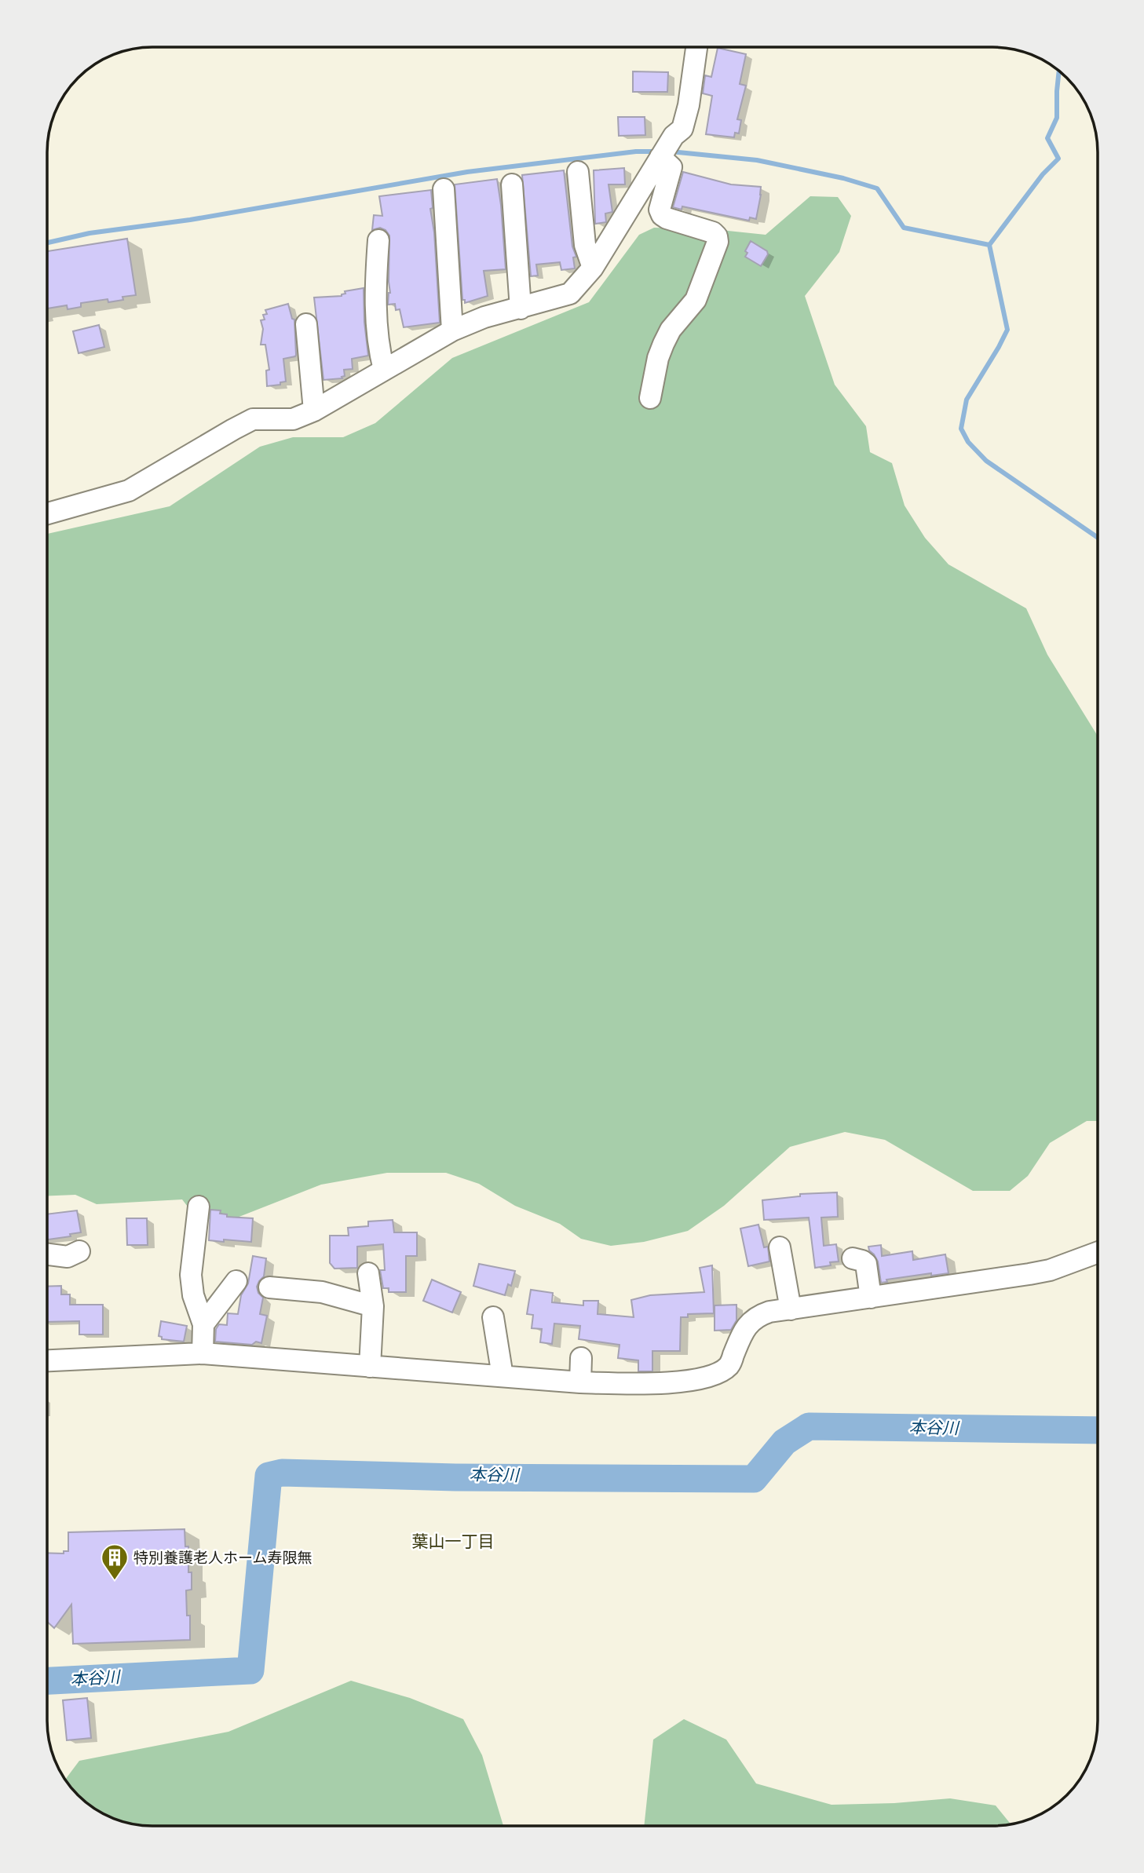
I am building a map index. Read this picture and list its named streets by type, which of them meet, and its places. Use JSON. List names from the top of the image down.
{
  "districts": ["葉山一丁目"],
  "water": ["本谷川"],
  "places": {
    "building": ["特別養護老人ホーム寿限無"]
  }
}
